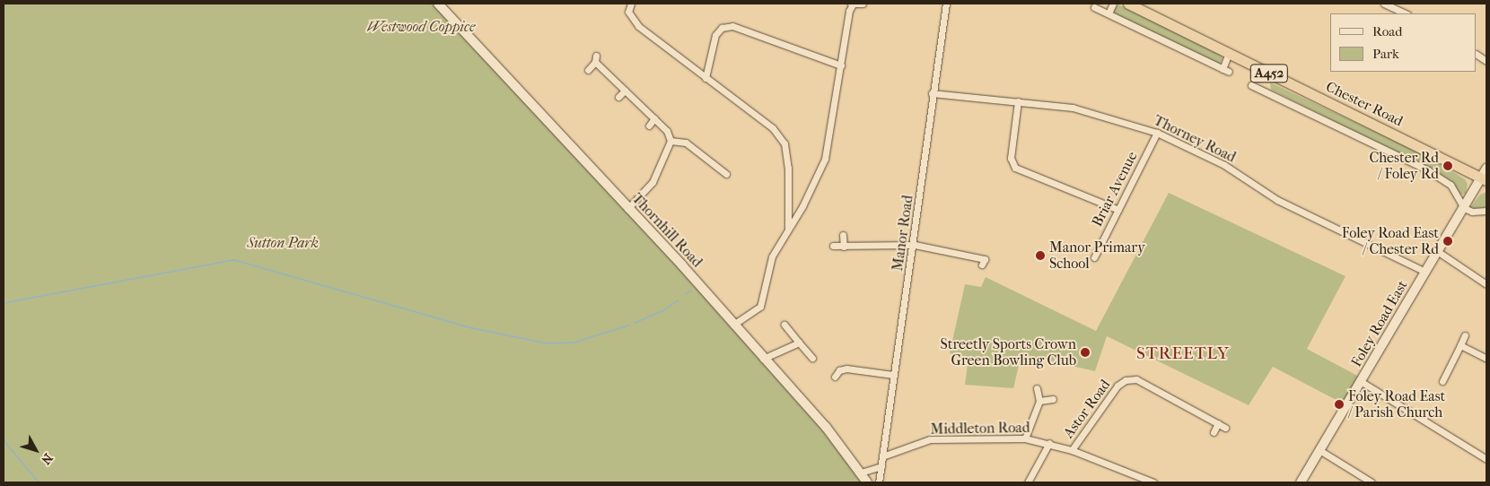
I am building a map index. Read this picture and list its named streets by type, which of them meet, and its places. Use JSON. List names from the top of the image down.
{
  "streets": {
    "highway": ["A452", "Chester Road"],
    "main road": ["Thornhill Road", "Foley Road East"],
    "street": [
      "Thorney Road",
      "Briar Avenue",
      "Manor Road",
      "Astor Road",
      "Middleton Road"
    ]
  },
  "crossings": [
    ["Chester Road", "Foley Road East"],
    ["Thorney Road", "Briar Avenue"],
    ["Thorney Road", "Manor Road"],
    ["Thorney Road", "Foley Road East"],
    ["Manor Road", "Middleton Road"],
    ["Astor Road", "Middleton Road"]
  ],
  "districts": ["STREETLY"],
  "parks": ["Westwood Coppice", "Sutton Park"],
  "places": [
    "Chester Rd / Foley Rd",
    "Foley Road East / Chester Rd",
    "Manor Primary School",
    "Streetly Sports Crown Green Bowling Club",
    "Foley Road East / Parish Church"
  ],
  "legend": ["Road", "Park"],
  "north": "bottom right"
}
